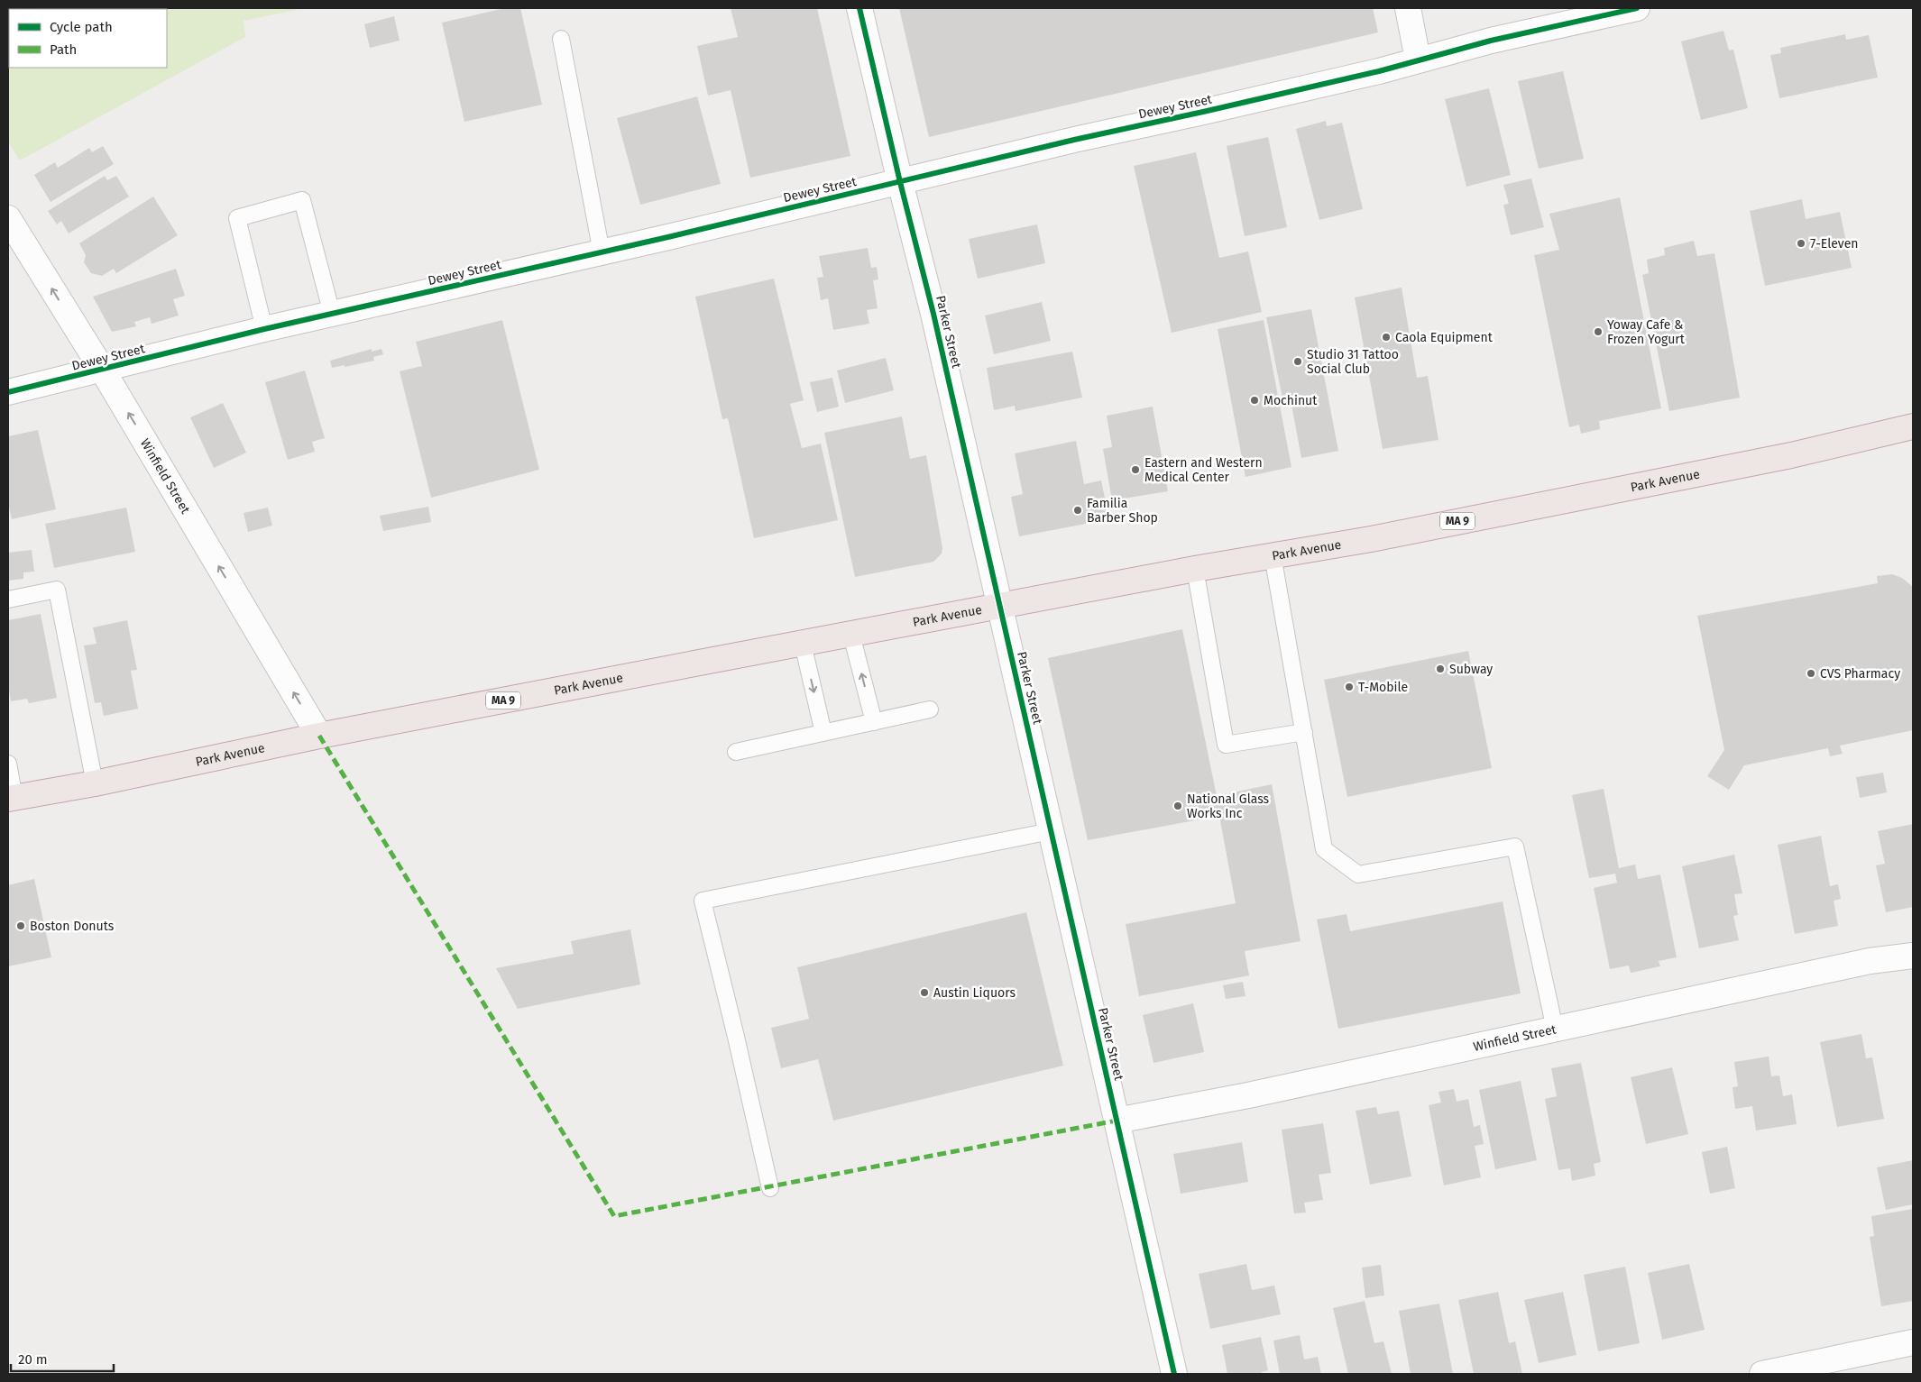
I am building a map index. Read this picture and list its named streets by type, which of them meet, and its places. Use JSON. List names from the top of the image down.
{
  "streets": {
    "highway": ["Park Avenue", "MA 9"],
    "street": ["Dewey Street", "Parker Street", "Winfield Street"]
  },
  "crossings": [
    ["Dewey Street", "Parker Street"],
    ["Dewey Street", "Winfield Street"],
    ["Parker Street", "Winfield Street"],
    ["Parker Street", "Park Avenue"],
    ["Winfield Street", "Park Avenue"]
  ],
  "one_way": ["Winfield Street"],
  "places": [
    "7-Eleven",
    "Yoway Cafe & Frozen Yogurt",
    "Caola Equipment",
    "Studio 31 Tattoo Social Club",
    "Mochinut",
    "Eastern and Western Medical Center",
    "Familia Barber Shop",
    "Subway",
    "CVS Pharmacy",
    "T-Mobile",
    "National Glass Works Inc",
    "Boston Donuts",
    "Austin Liquors"
  ],
  "legend": ["Cycle path", "Path"],
  "scale_bar": "20 m"
}
